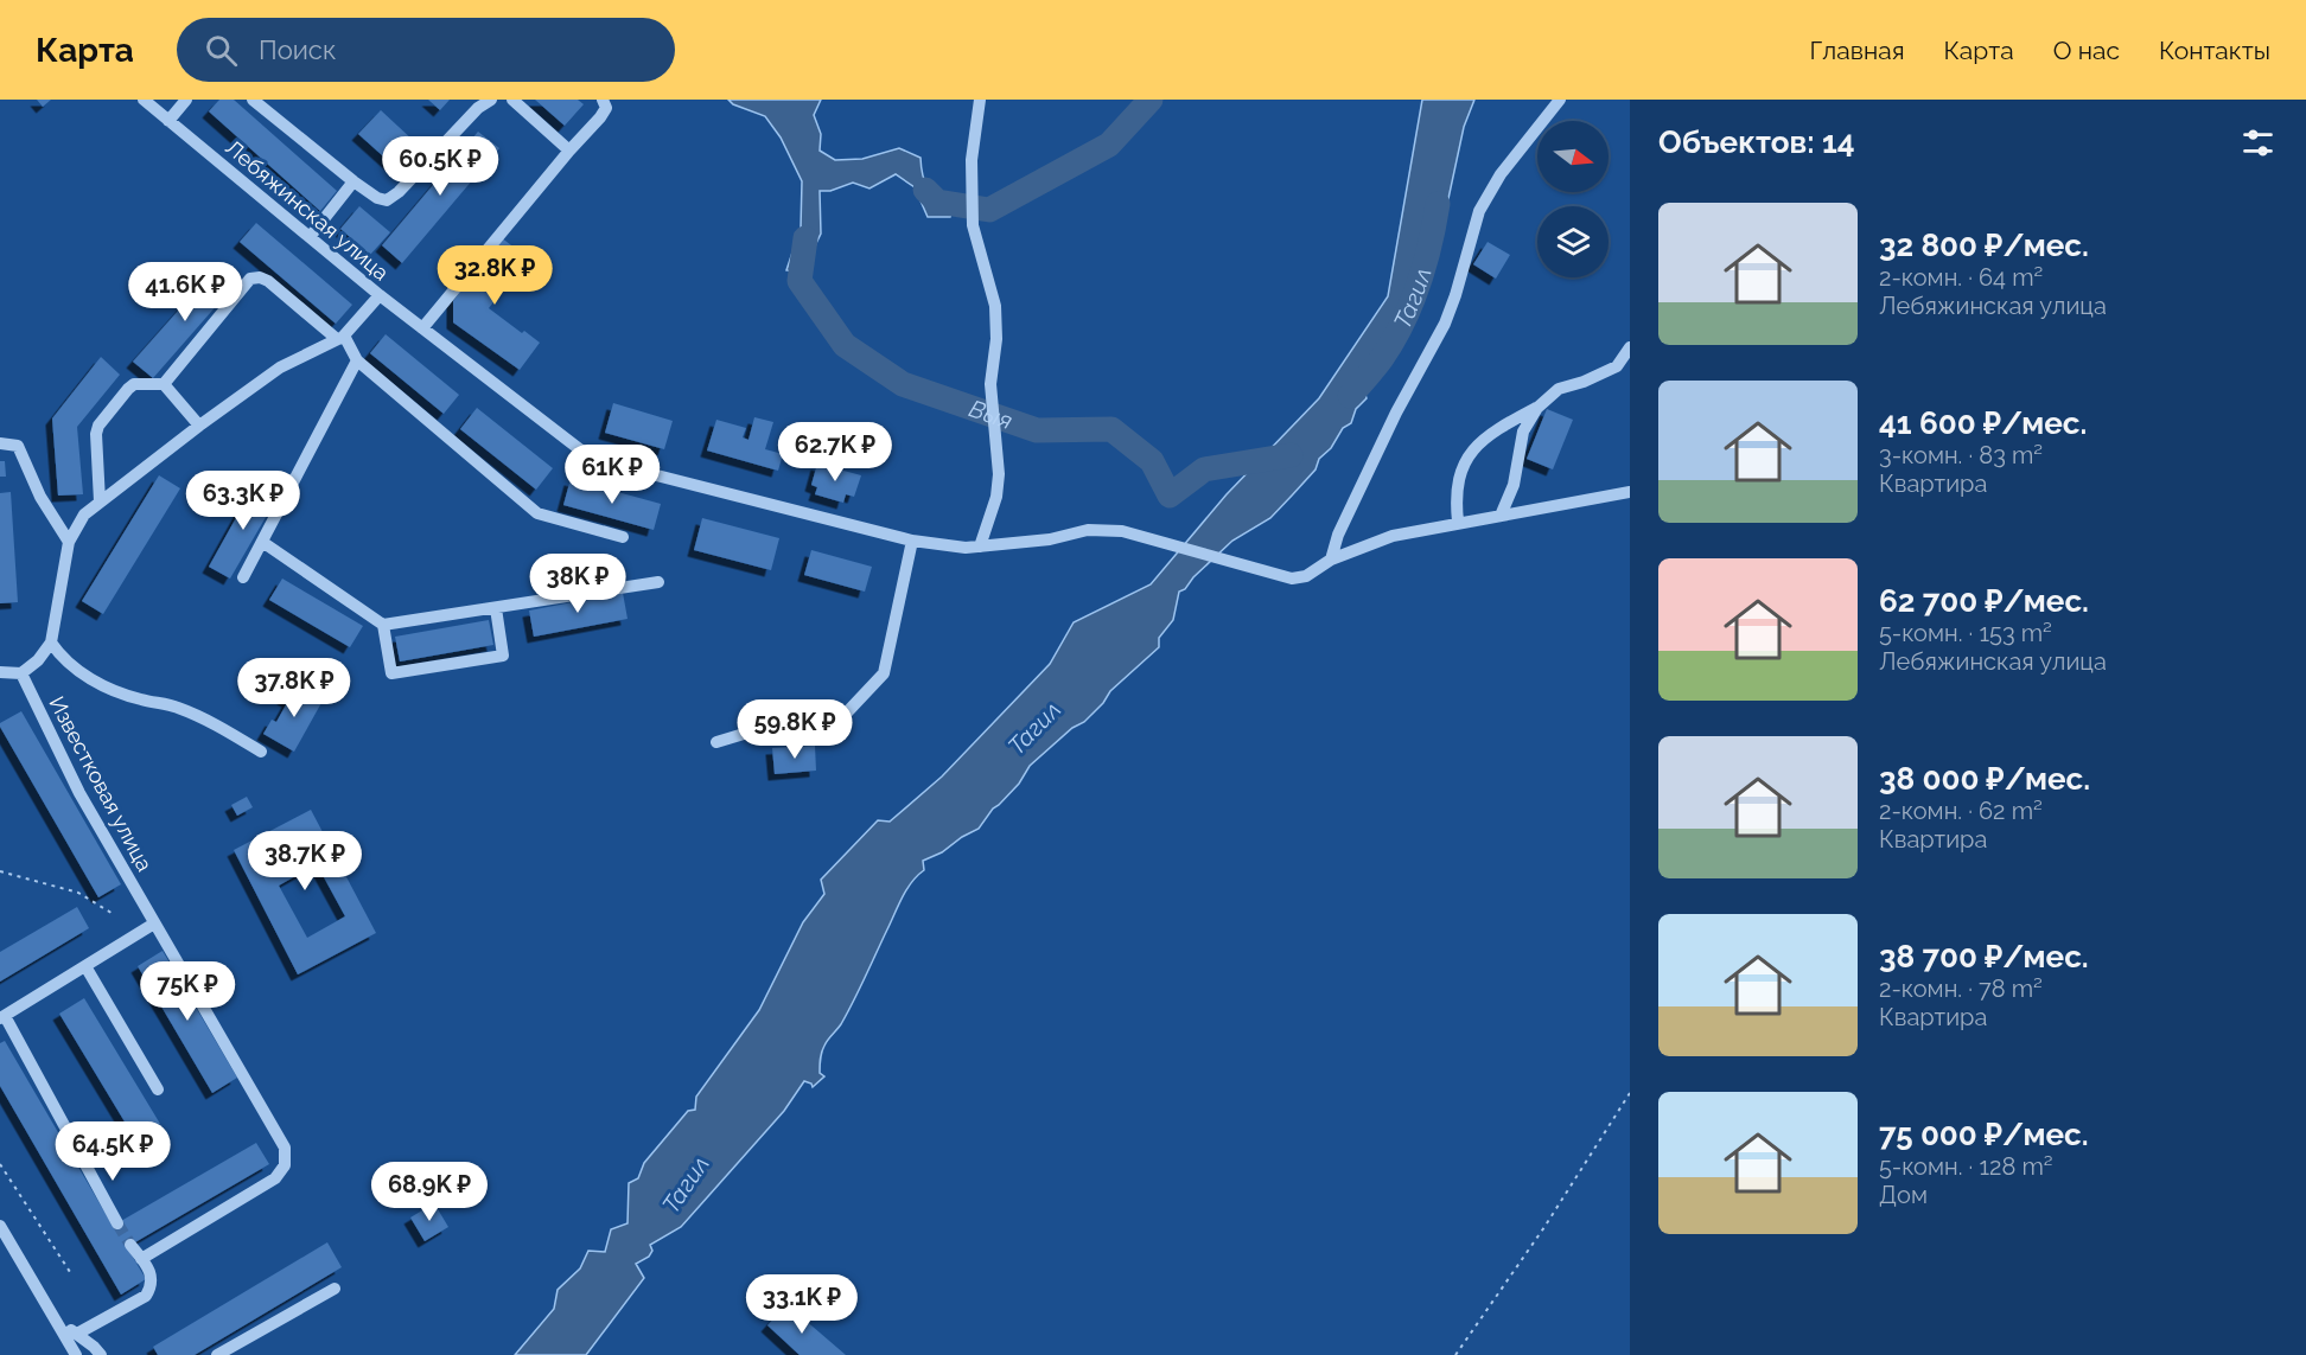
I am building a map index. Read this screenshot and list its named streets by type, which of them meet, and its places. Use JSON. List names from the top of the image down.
{
  "streets": {
    "street": ["Лебяжинская улица", "Известковая улица"]
  },
  "water": ["Тагил", "Выя"],
  "north": "right",
  "page": {
    "header": "Карта",
    "search": "Поиск",
    "nav": [
      "Главная",
      "Карта",
      "О нас",
      "Контакты"
    ],
    "heading": "Объектов: 14",
    "price": [
      "60.5K ₽",
      "32.8K ₽",
      "41.6K ₽",
      "62.7K ₽",
      "61K ₽",
      "63.3K ₽",
      "38K ₽",
      "37.8K ₽",
      "59.8K ₽",
      "38.7K ₽",
      "75K ₽",
      "64.5K ₽",
      "68.9K ₽",
      "33.1K ₽"
    ],
    "list": [
      {
        "name": "32 800 ₽/мес.",
        "note": "2-комн. · 64 m² · Лебяжинская улица"
      },
      {
        "name": "41 600 ₽/мес.",
        "note": "3-комн. · 83 m² · Квартира"
      },
      {
        "name": "62 700 ₽/мес.",
        "note": "5-комн. · 153 m² · Лебяжинская улица"
      },
      {
        "name": "38 000 ₽/мес.",
        "note": "2-комн. · 62 m² · Квартира"
      },
      {
        "name": "38 700 ₽/мес.",
        "note": "2-комн. · 78 m² · Квартира"
      },
      {
        "name": "75 000 ₽/мес.",
        "note": "5-комн. · 128 m² · Дом"
      }
    ]
  }
}
